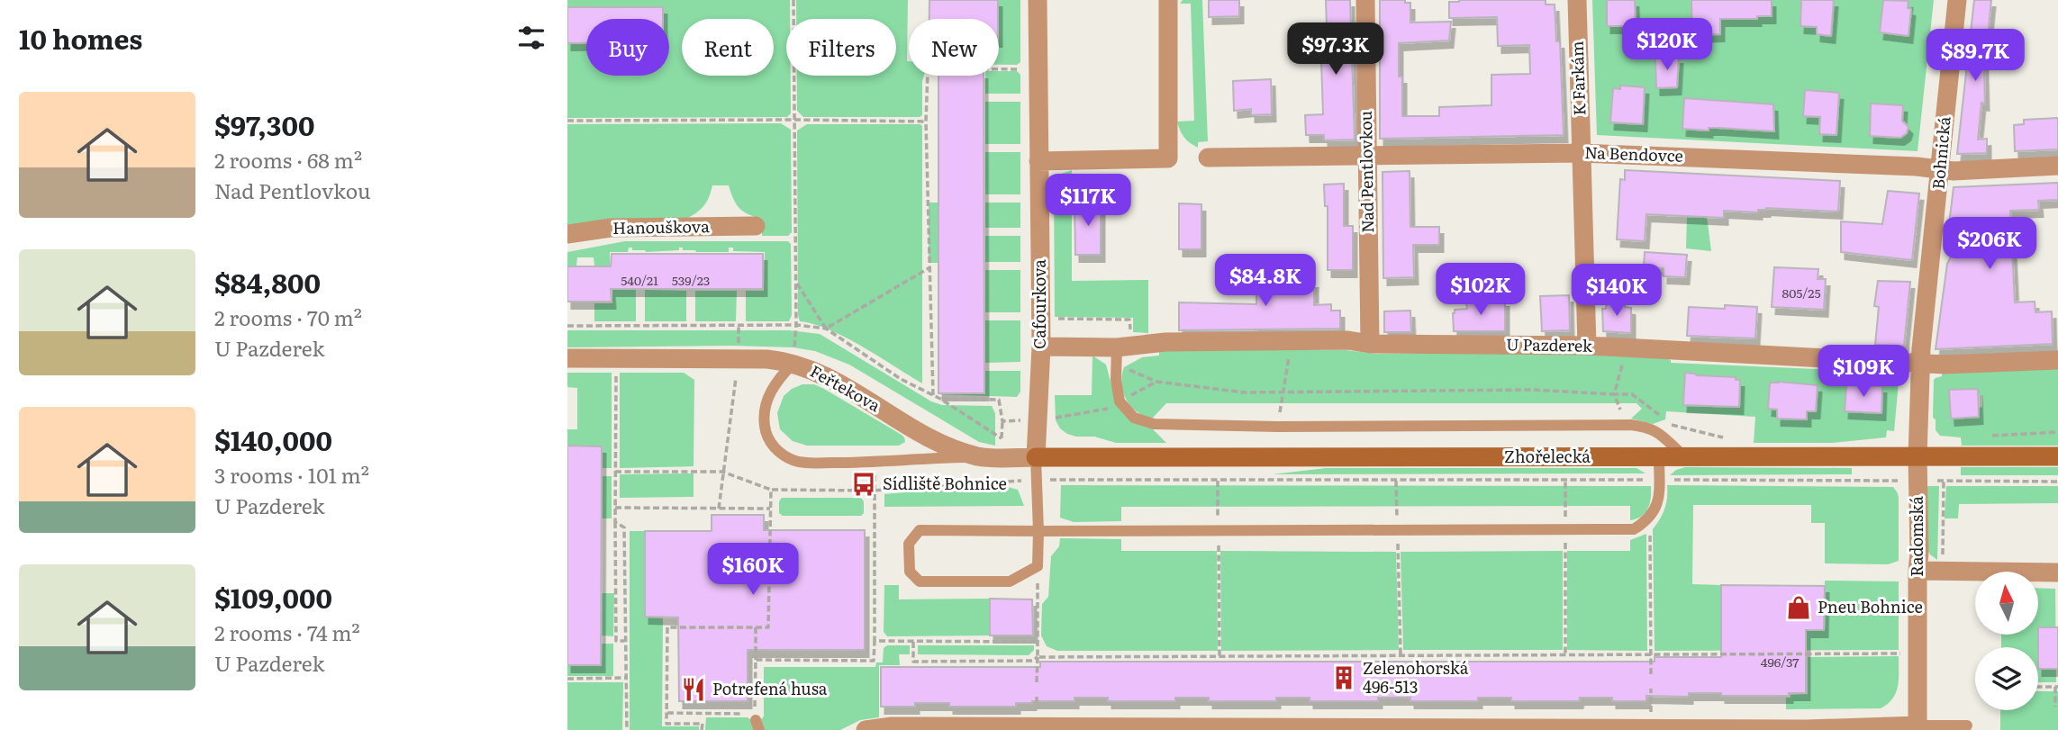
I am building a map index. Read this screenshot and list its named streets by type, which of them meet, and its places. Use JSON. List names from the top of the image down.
{
  "streets": {
    "street": [
      "K Farkám",
      "Bohnická",
      "Na Bendovce",
      "Nad Pentlovkou",
      "Hanouškova",
      "Cafourkova",
      "U Pazderek",
      "Feřtekova",
      "Zhořelecká",
      "Radomská"
    ]
  },
  "crossings": [
    ["K Farkám", "Na Bendovce"],
    ["K Farkám", "U Pazderek"],
    ["Bohnická", "Na Bendovce"],
    ["Bohnická", "U Pazderek"],
    ["Bohnická", "Zhořelecká"],
    ["Bohnická", "Radomská"],
    ["Na Bendovce", "Nad Pentlovkou"],
    ["Nad Pentlovkou", "U Pazderek"],
    ["Cafourkova", "U Pazderek"],
    ["Cafourkova", "Feřtekova"],
    ["Cafourkova", "Zhořelecká"],
    ["Feřtekova", "Zhořelecká"],
    ["Zhořelecká", "Radomská"]
  ],
  "places": {
    "bus stop": ["Sídliště Bohnice"],
    "shop": ["Pneu Bohnice"],
    "building": ["Zelenohorská 496-513"],
    "restaurant": ["Potrefená husa"]
  },
  "house_numbers": [
    "540/21",
    "539/23",
    "805/25",
    "496/37"
  ],
  "north": "top",
  "page": {
    "heading": "10 homes",
    "price": [
      "$120K",
      "$97.3K",
      "$89.7K",
      "$117K",
      "$206K",
      "$84.8K",
      "$102K",
      "$140K",
      "$109K",
      "$160K"
    ],
    "chip": [
      "Buy",
      "Rent",
      "Filters",
      "New"
    ],
    "list": [
      {
        "name": "$97,300",
        "note": "2 rooms · 68 m² · Nad Pentlovkou"
      },
      {
        "name": "$84,800",
        "note": "2 rooms · 70 m² · U Pazderek"
      },
      {
        "name": "$140,000",
        "note": "3 rooms · 101 m² · U Pazderek"
      },
      {
        "name": "$109,000",
        "note": "2 rooms · 74 m² · U Pazderek"
      }
    ]
  }
}
